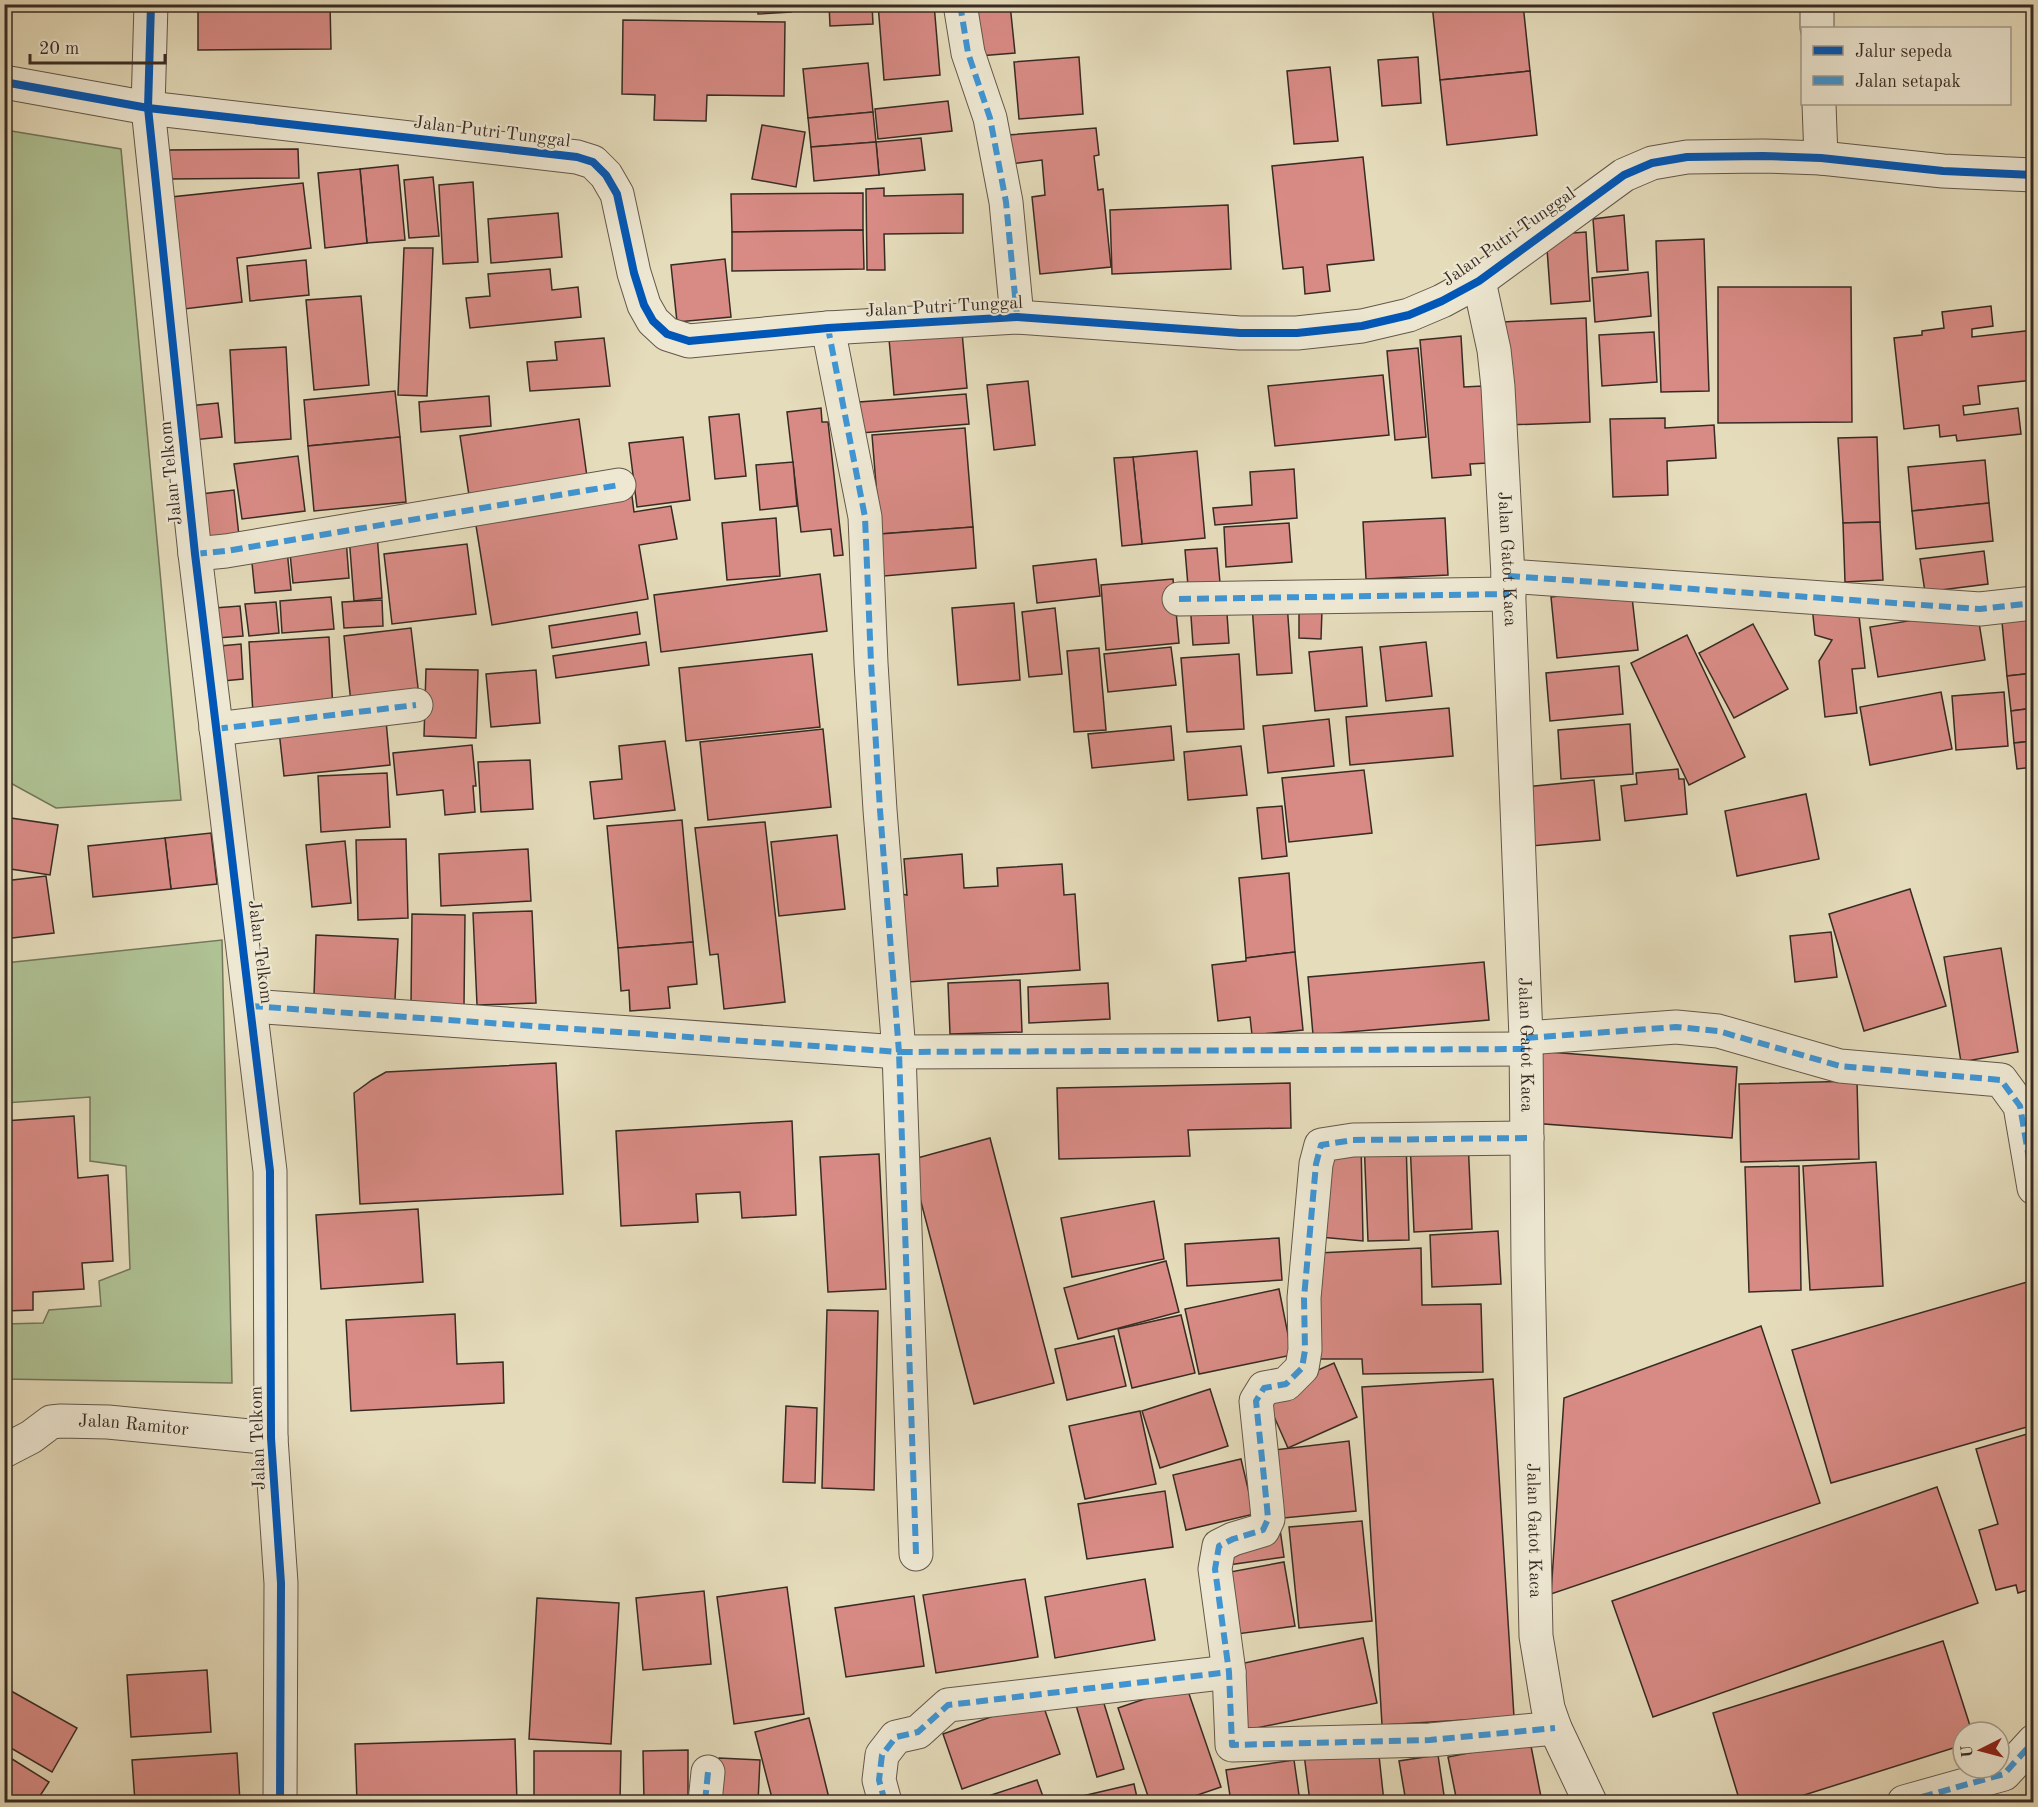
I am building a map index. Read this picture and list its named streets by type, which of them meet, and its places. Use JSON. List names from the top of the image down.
{
  "streets": {
    "street": [
      "Jalan Putri Tunggal",
      "Jalan Telkom",
      "Jalan Gatot Kaca",
      "Jalan Ramitor"
    ]
  },
  "crossings": [
    ["Jalan Putri Tunggal", "Jalan Telkom"],
    ["Jalan Putri Tunggal", "Jalan Gatot Kaca"],
    ["Jalan Telkom", "Jalan Ramitor"]
  ],
  "legend": ["Jalur sepeda", "Jalan setapak"],
  "scale_bar": "20 m",
  "north": "left"
}
